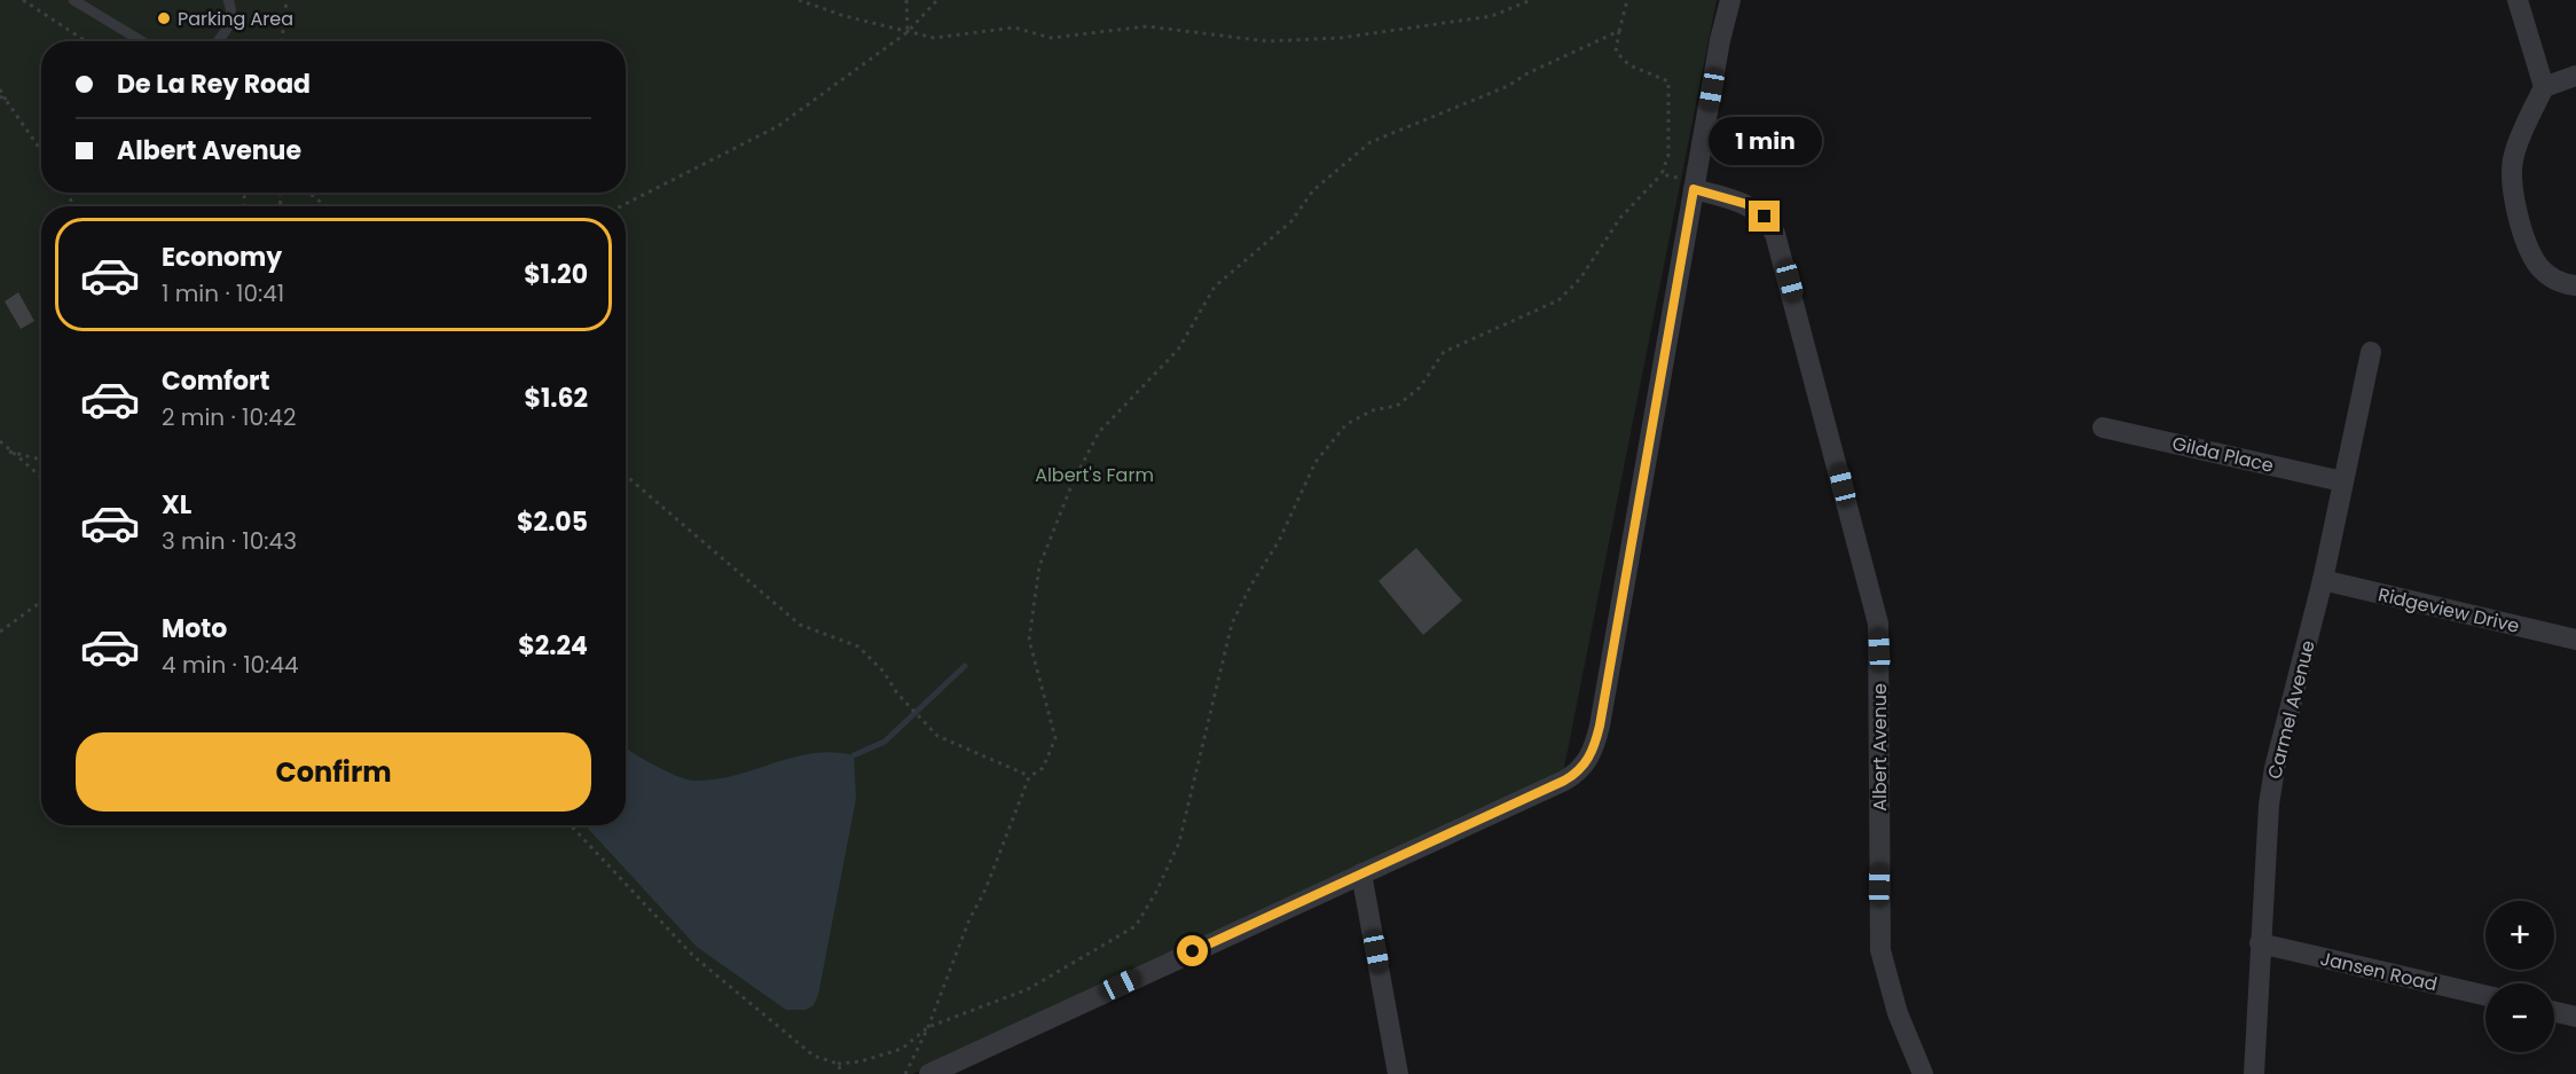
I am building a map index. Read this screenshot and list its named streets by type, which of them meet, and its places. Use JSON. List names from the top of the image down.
{
  "streets": {
    "street": [
      "Gilda Place",
      "Ridgeview Drive",
      "Carmel Avenue",
      "Albert Avenue",
      "Jansen Road"
    ]
  },
  "crossings": [
    ["Gilda Place", "Carmel Avenue"],
    ["Ridgeview Drive", "Carmel Avenue"],
    ["Carmel Avenue", "Jansen Road"]
  ],
  "parks": ["Albert's Farm"],
  "places": ["Parking Area"],
  "page": {
    "banner": ["De La Rey Road", "Albert Avenue"],
    "bubble": "1 min",
    "list": [
      {
        "name": "Economy",
        "note": "1 min · 10:41",
        "value": "$1.20"
      },
      {
        "name": "Comfort",
        "note": "2 min · 10:42",
        "value": "$1.62"
      },
      {
        "name": "XL",
        "note": "3 min · 10:43",
        "value": "$2.05"
      },
      {
        "name": "Moto",
        "note": "4 min · 10:44",
        "value": "$2.24"
      }
    ],
    "buttons": "Confirm",
    "map_buttons": ["+", "−"]
  }
}
